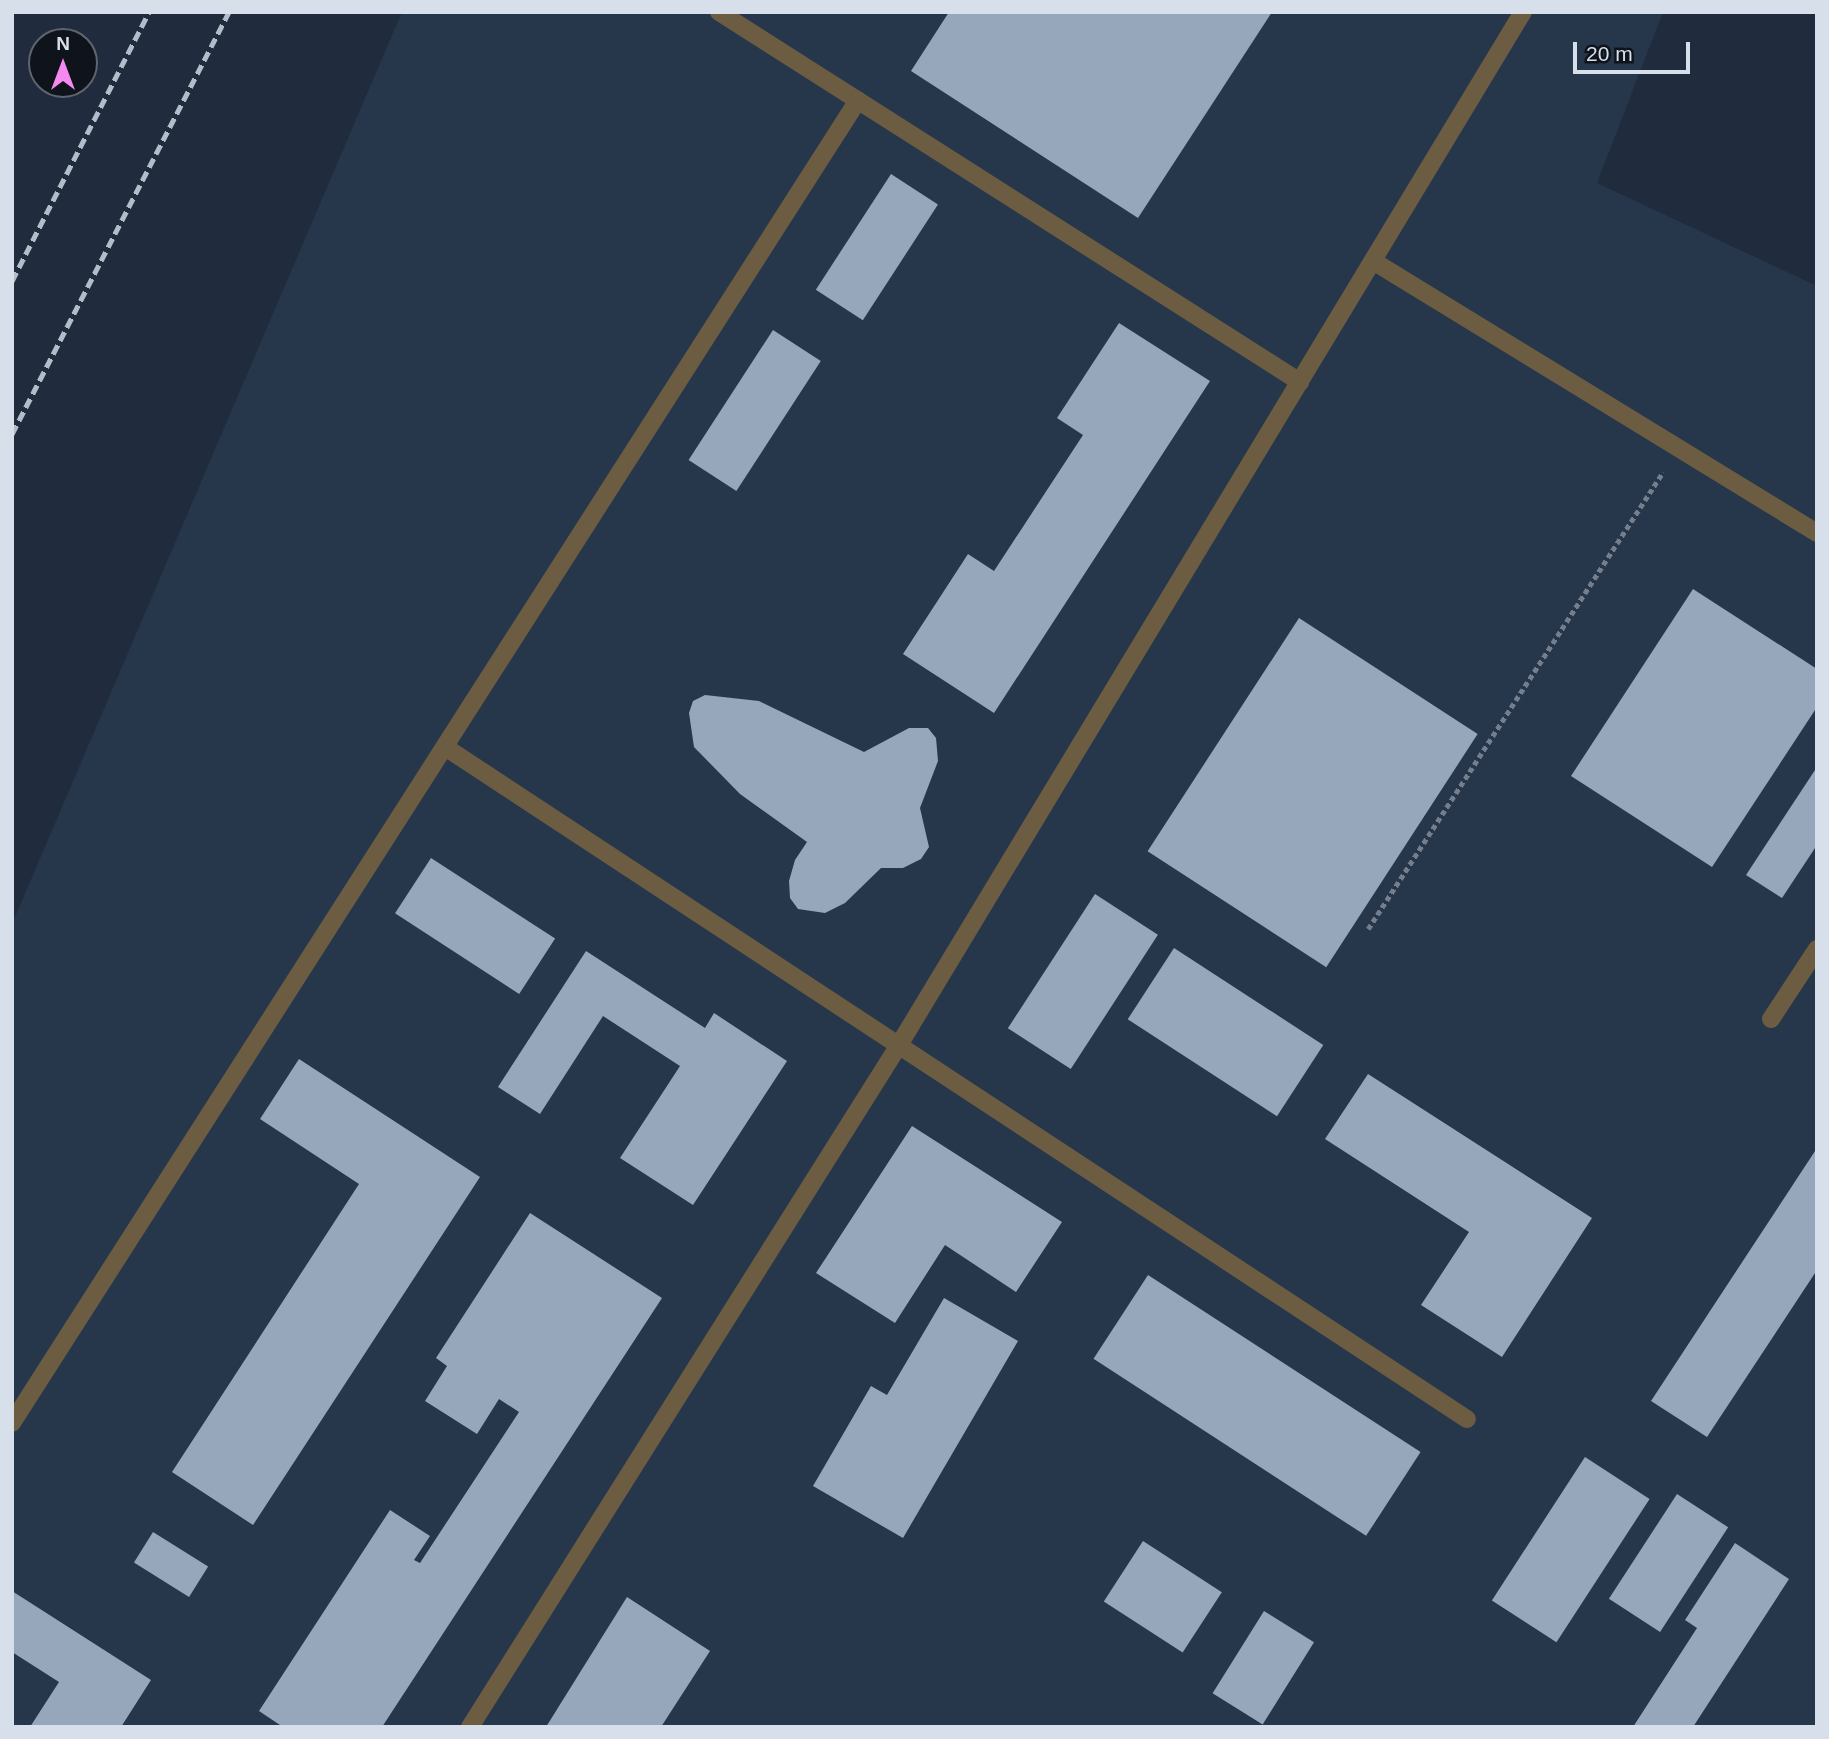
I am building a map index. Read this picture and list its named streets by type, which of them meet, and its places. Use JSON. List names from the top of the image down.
{
  "scale_bar": "20 m",
  "north": "top"
}
